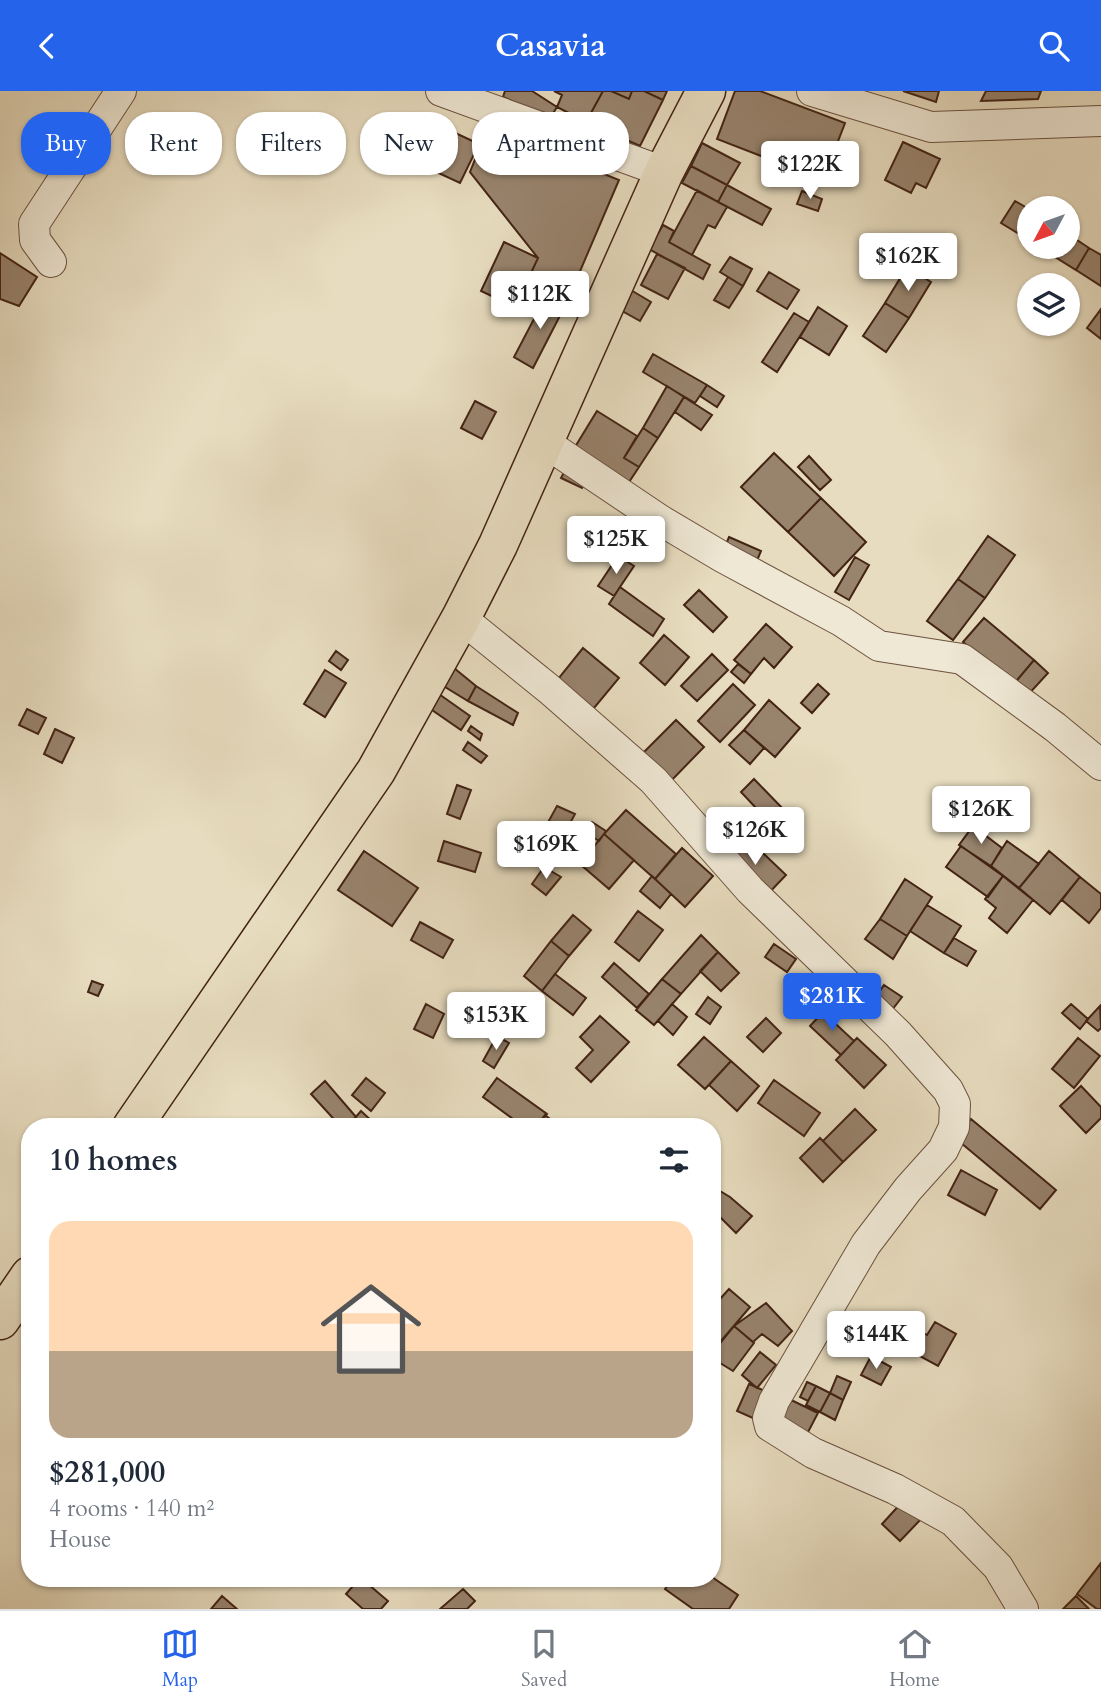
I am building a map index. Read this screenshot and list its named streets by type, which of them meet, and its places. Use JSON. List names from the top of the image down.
{
  "north": "bottom left",
  "page": {
    "header": "Casavia",
    "chip": [
      "Buy",
      "Rent",
      "Filters",
      "New",
      "Apartment"
    ],
    "price": [
      "$122K",
      "$162K",
      "$112K",
      "$125K",
      "$126K",
      "$126K",
      "$169K",
      "$281K",
      "$153K",
      "$144K"
    ],
    "heading": "10 homes",
    "list": [
      {
        "name": "$281,000",
        "note": "4 rooms · 140 m² · House"
      }
    ],
    "tabs": ["Map", "Saved", "Home"]
  }
}
